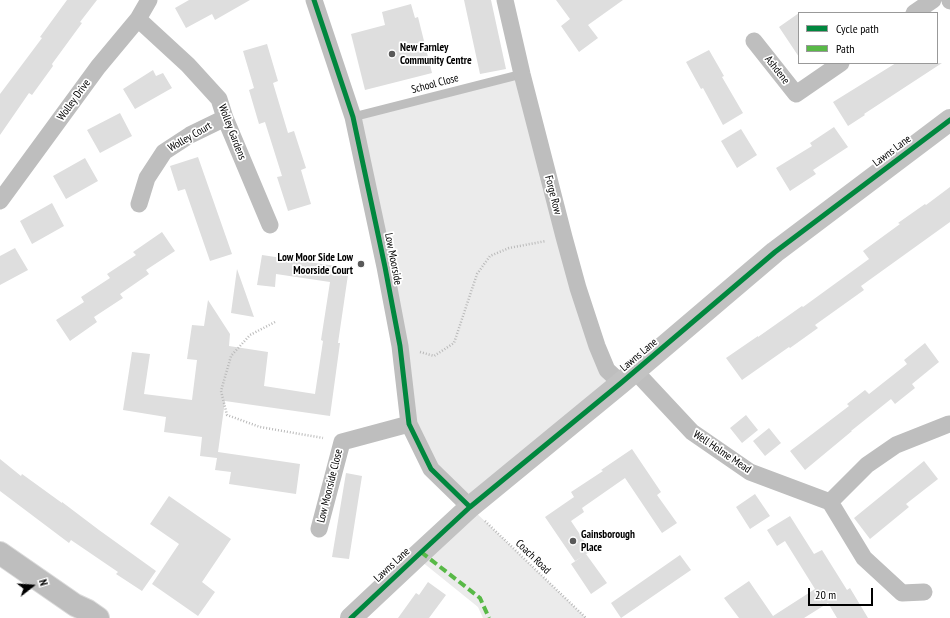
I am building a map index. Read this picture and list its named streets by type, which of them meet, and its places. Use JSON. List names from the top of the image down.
{
  "streets": {
    "street": [
      "Ashdene",
      "Wolley Drive",
      "Wolley Gardens",
      "Wolley Court",
      "Lawns Lane",
      "Forge Row",
      "Low Moorside",
      "Well Holme Mead",
      "Low Moorside Close"
    ],
    "lane": ["School Close"],
    "path": ["Coach Road"]
  },
  "crossings": [
    ["School Close", "Forge Row"],
    ["School Close", "Low Moorside"],
    ["Wolley Drive", "Wolley Gardens"],
    ["Wolley Gardens", "Wolley Court"],
    ["Lawns Lane", "Forge Row"],
    ["Lawns Lane", "Low Moorside"],
    ["Lawns Lane", "Well Holme Mead"],
    ["Lawns Lane", "Coach Road"],
    ["Forge Row", "Well Holme Mead"],
    ["Low Moorside", "Low Moorside Close"],
    ["Low Moorside", "Coach Road"]
  ],
  "places": ["New Farnley Community Centre", "Low Moor Side Low Moorside Court", "Gainsborough Place"],
  "legend": ["Cycle path", "Path"],
  "scale_bar": "20 m",
  "north": "right"
}
